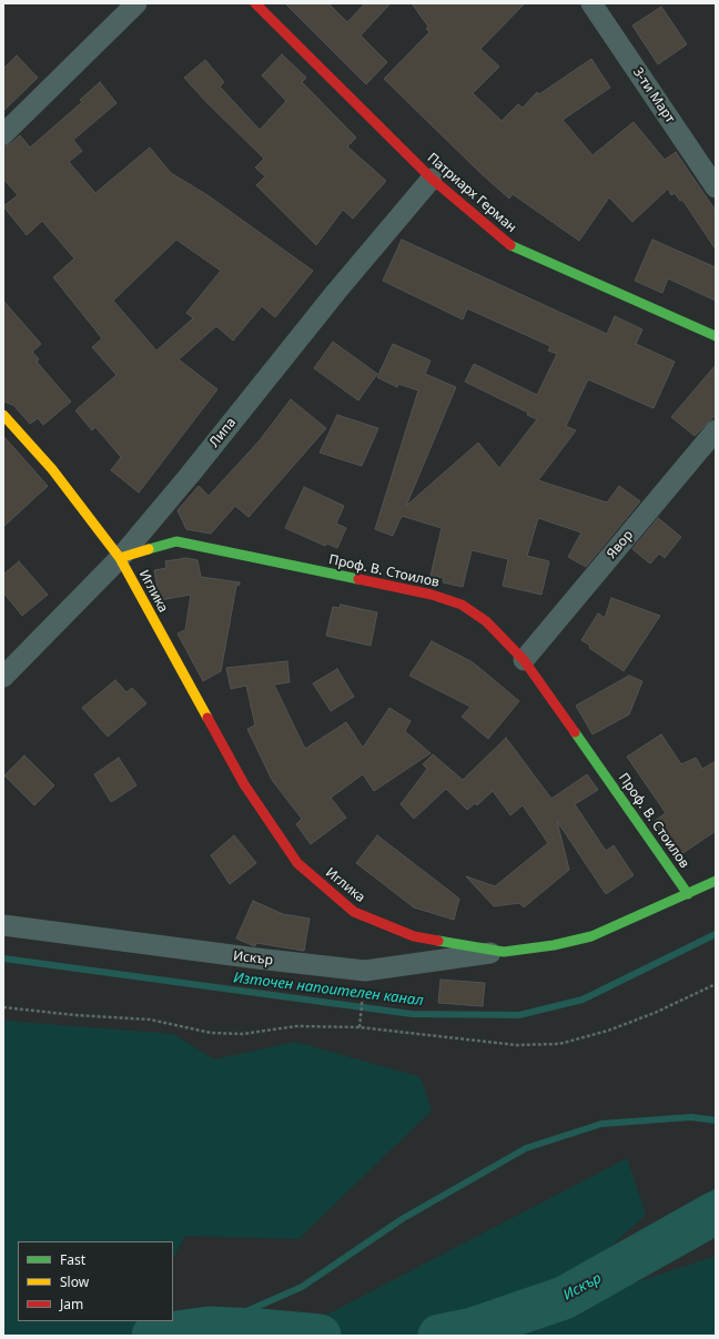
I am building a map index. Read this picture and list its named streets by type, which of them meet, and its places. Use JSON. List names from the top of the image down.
{
  "streets": {
    "street": [
      "3-ти Март",
      "Патриарх Герман",
      "Липа",
      "Явор",
      "Проф. В. Стоилов",
      "Иглика",
      "Искър"
    ]
  },
  "crossings": [
    ["Патриарх Герман", "Липа"],
    ["Липа", "Проф. В. Стоилов"],
    ["Липа", "Иглика"],
    ["Явор", "Проф. В. Стоилов"],
    ["Проф. В. Стоилов", "Иглика"],
    ["Иглика", "Искър"]
  ],
  "water": ["Източен напоителен канал", "Искър"],
  "legend": ["Fast", "Slow", "Jam"]
}
